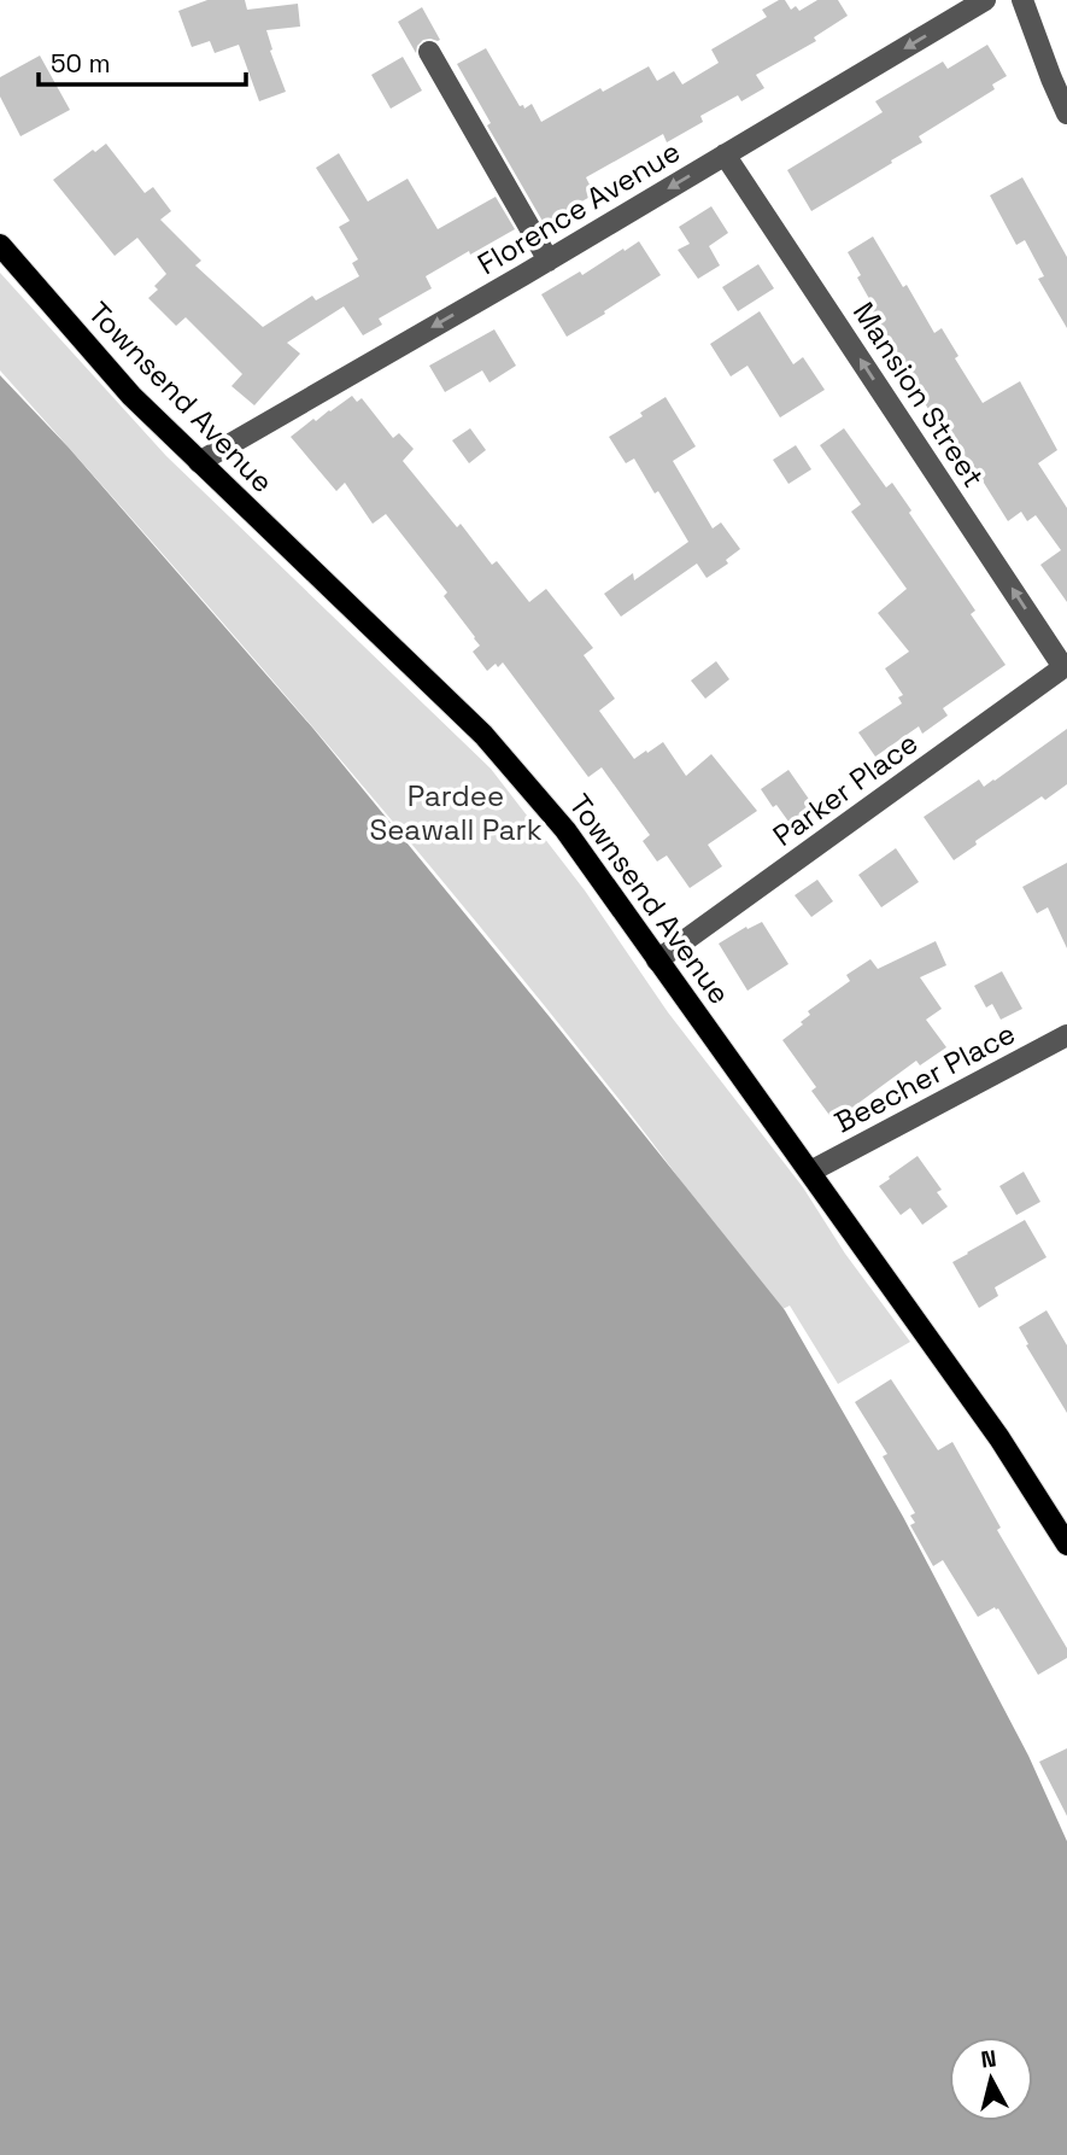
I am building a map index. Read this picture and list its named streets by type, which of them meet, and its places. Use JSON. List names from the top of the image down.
{
  "streets": {
    "main road": ["Townsend Avenue"],
    "street": [
      "Florence Avenue",
      "Mansion Street",
      "Parker Place",
      "Beecher Place"
    ]
  },
  "crossings": [
    ["Florence Avenue", "Mansion Street"],
    ["Florence Avenue", "Townsend Avenue"],
    ["Mansion Street", "Parker Place"],
    ["Townsend Avenue", "Parker Place"],
    ["Townsend Avenue", "Beecher Place"]
  ],
  "one_way": ["Florence Avenue", "Mansion Street"],
  "parks": ["Pardee Seawall Park"],
  "scale_bar": "50 m",
  "north": "top"
}
